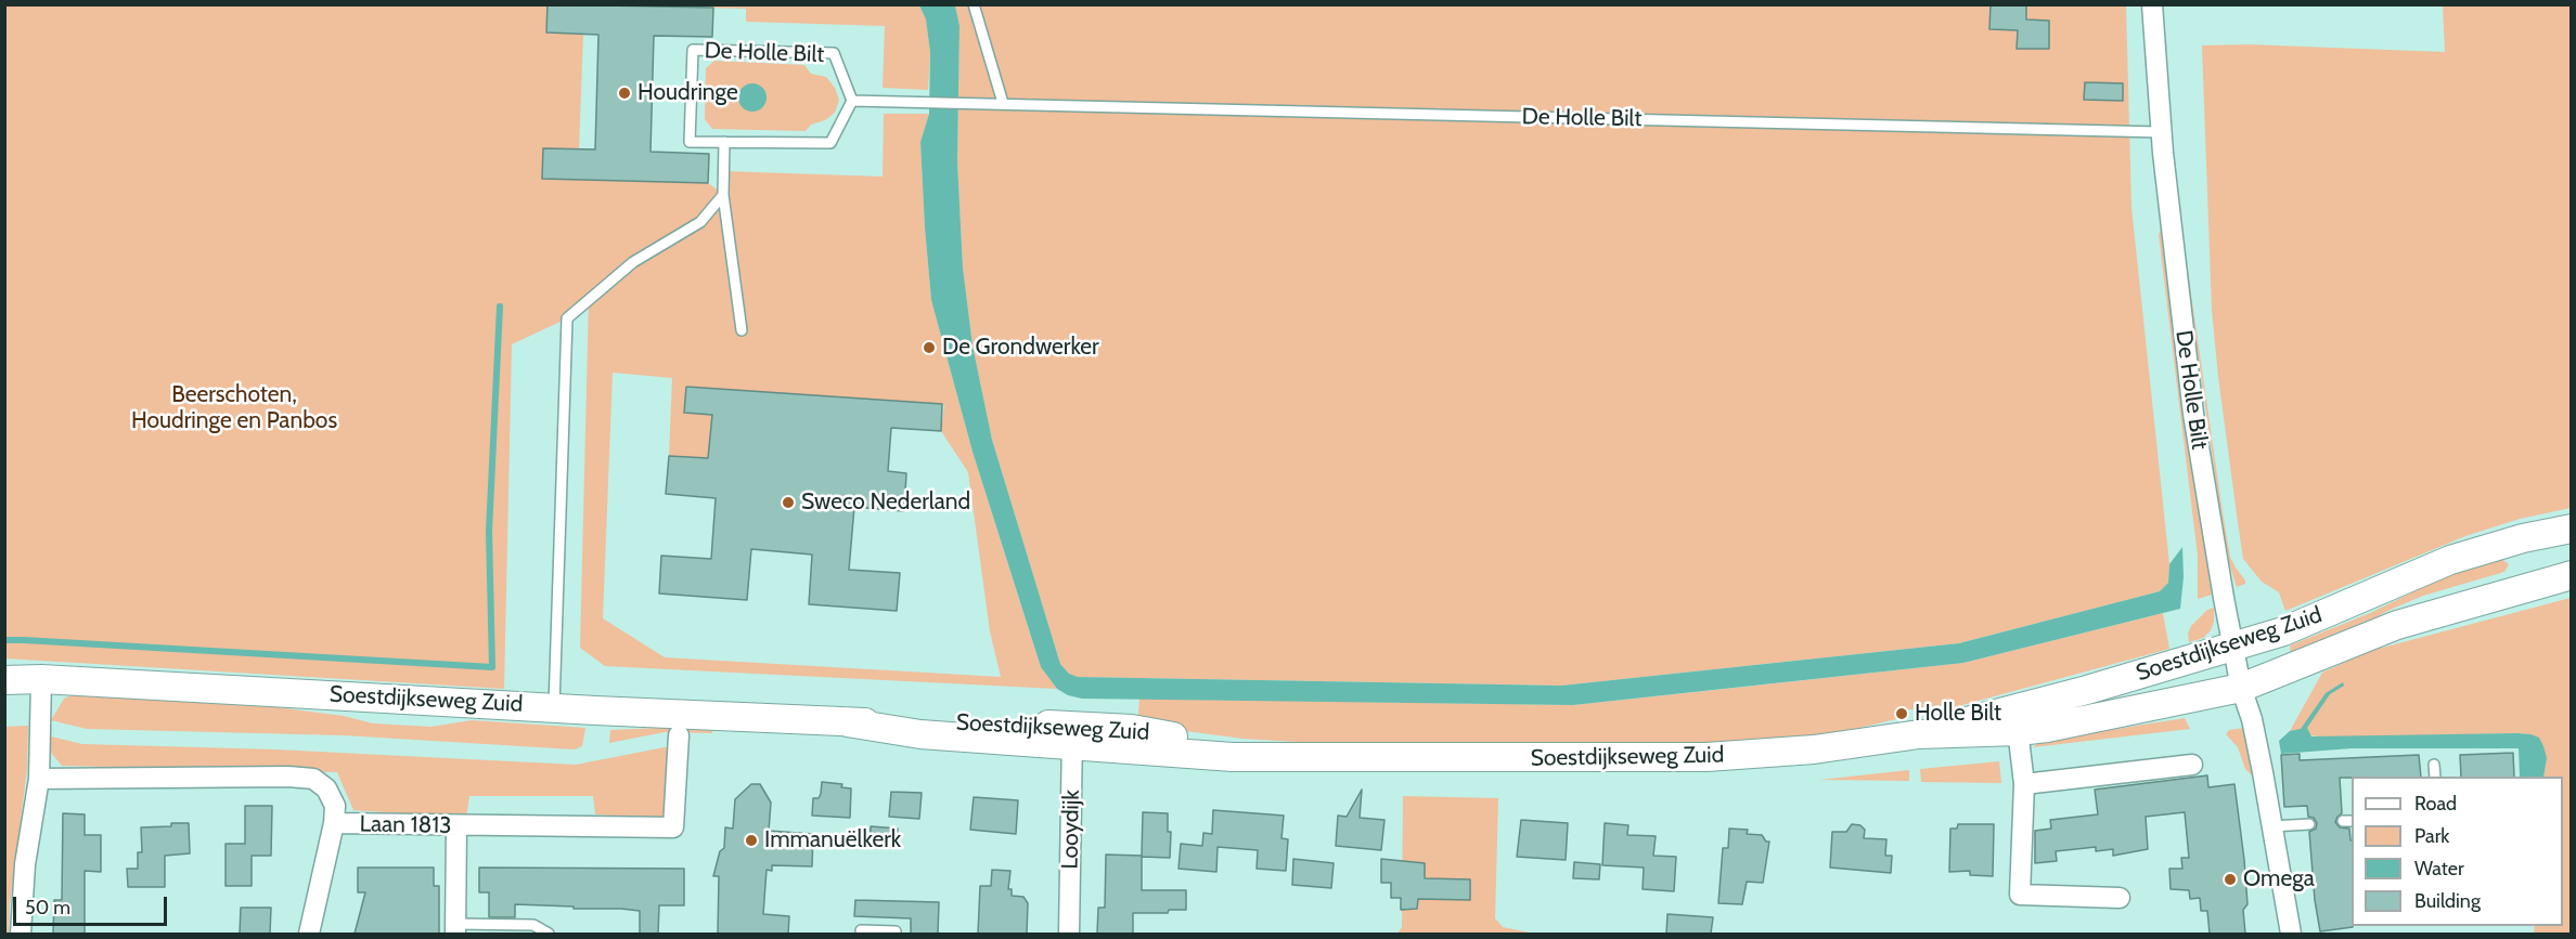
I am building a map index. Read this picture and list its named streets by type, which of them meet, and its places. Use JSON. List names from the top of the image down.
{
  "streets": {
    "main road": ["Soestdijkseweg Zuid"],
    "street": ["De Holle Bilt", "Laan 1813", "Looydijk"]
  },
  "crossings": [
    ["De Holle Bilt", "Soestdijkseweg Zuid"],
    ["Soestdijkseweg Zuid", "Looydijk"]
  ],
  "parks": ["Beerschoten, Houdringe en Panbos"],
  "places": [
    "Houdringe",
    "De Grondwerker",
    "Sweco Nederland",
    "Holle Bilt",
    "Immanuëlkerk",
    "Omega"
  ],
  "legend": [
    "Road",
    "Park",
    "Water",
    "Building"
  ],
  "scale_bar": "50 m"
}
